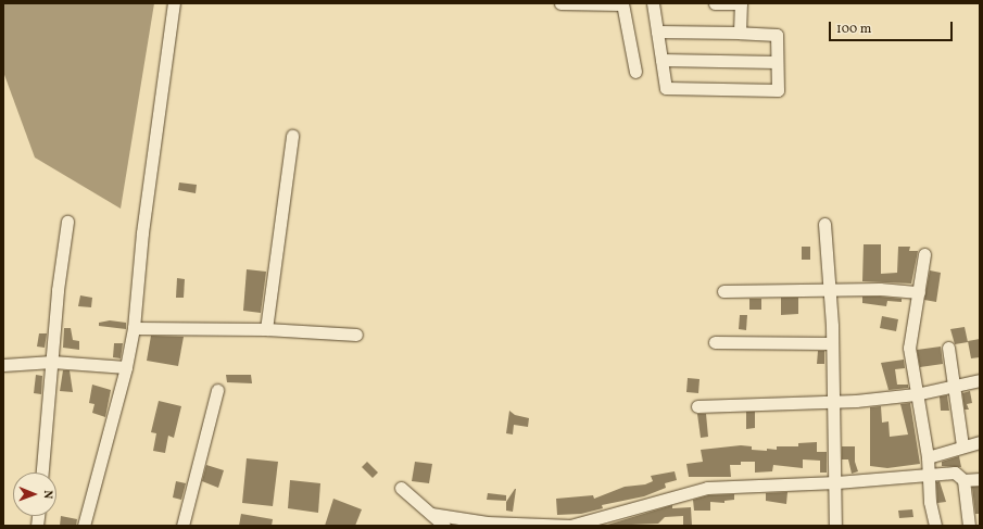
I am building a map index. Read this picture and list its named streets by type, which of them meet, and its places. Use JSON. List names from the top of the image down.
{
  "scale_bar": "100 m",
  "north": "right"
}
